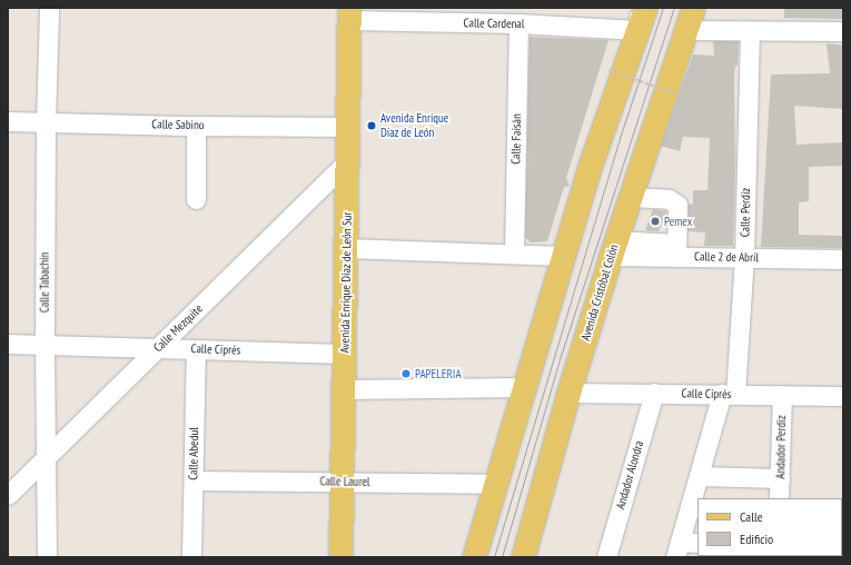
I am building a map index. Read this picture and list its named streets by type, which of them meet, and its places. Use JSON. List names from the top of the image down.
{
  "streets": {
    "main road": ["Avenida Enrique Díaz de León Sur", "Avenida Cristóbal Colón"],
    "street": [
      "Calle Cardenal",
      "Calle Sabino",
      "Calle Faisán",
      "Calle Perdiz",
      "Calle 2 de Abril",
      "Calle Tabachín",
      "Calle Mezquite",
      "Calle Ciprés",
      "Andador Perdiz",
      "Calle Abedul",
      "Andador Alondra",
      "Calle Laurel"
    ]
  },
  "crossings": [
    ["Calle Cardenal", "Calle Faisán"],
    ["Calle Cardenal", "Avenida Enrique Díaz de León Sur"],
    ["Calle Sabino", "Calle Tabachín"],
    ["Calle Sabino", "Avenida Enrique Díaz de León Sur"],
    ["Calle Perdiz", "Calle 2 de Abril"],
    ["Calle Perdiz", "Calle Ciprés"],
    ["Calle 2 de Abril", "Avenida Cristóbal Colón"],
    ["Calle Tabachín", "Calle Mezquite"],
    ["Calle Tabachín", "Calle Ciprés"],
    ["Avenida Enrique Díaz de León Sur", "Calle Mezquite"],
    ["Avenida Enrique Díaz de León Sur", "Calle Ciprés"],
    ["Avenida Enrique Díaz de León Sur", "Calle Laurel"],
    ["Avenida Cristóbal Colón", "Calle Ciprés"],
    ["Calle Mezquite", "Calle Ciprés"],
    ["Calle Ciprés", "Andador Perdiz"],
    ["Calle Ciprés", "Calle Abedul"],
    ["Calle Ciprés", "Andador Alondra"],
    ["Calle Abedul", "Calle Laurel"]
  ],
  "places": ["Avenida Enrique Díaz de León", "Pemex", "PAPELERIA"],
  "legend": ["Calle", "Edificio"]
}
